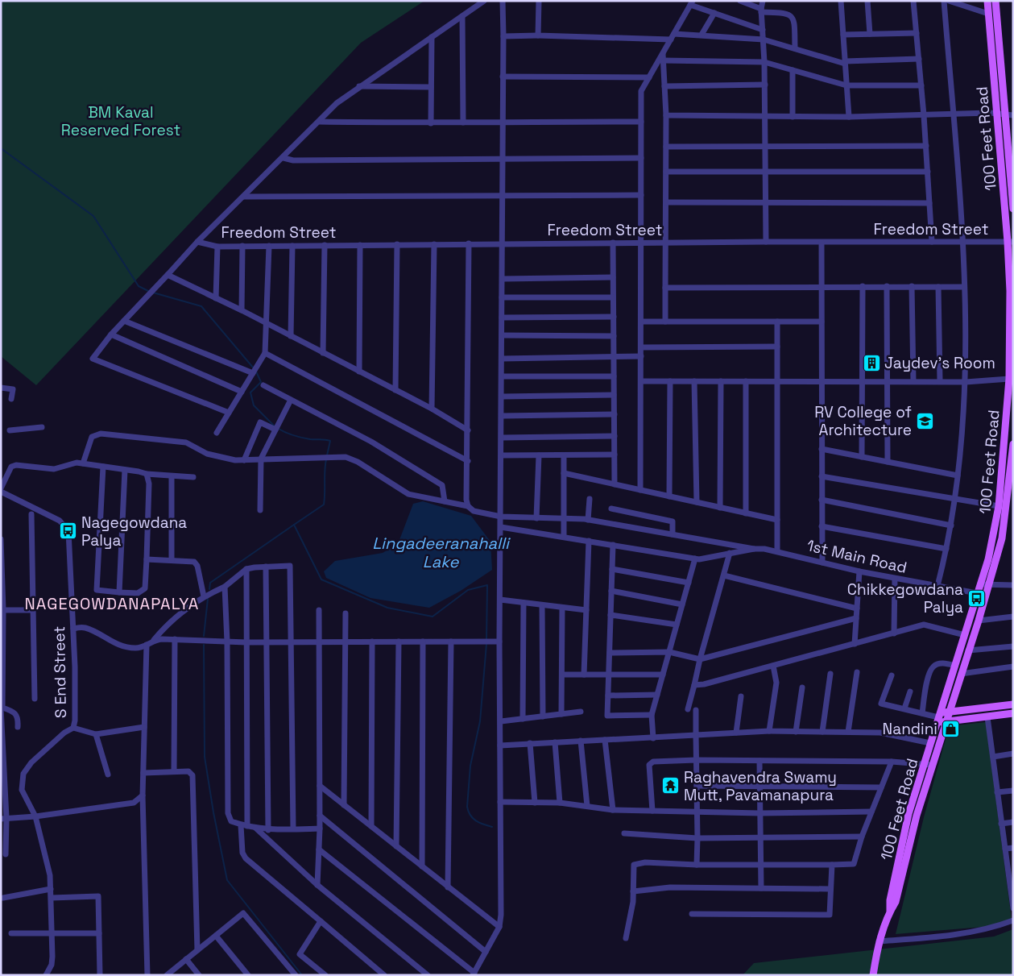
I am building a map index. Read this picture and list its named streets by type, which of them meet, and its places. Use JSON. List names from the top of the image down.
{
  "streets": {
    "main road": ["100 Feet Road"],
    "street": ["Freedom Street", "1st Main Road", "S End Street"]
  },
  "crossings": [
    ["100 Feet Road", "Freedom Street"],
    ["100 Feet Road", "1st Main Road"]
  ],
  "districts": ["NAGEGOWDANAPALYA"],
  "water": ["Lingadeeranahalli Lake"],
  "parks": ["BM Kaval Reserved Forest"],
  "places": {
    "building": ["Jaydev's Room"],
    "school or university": ["RV College of Architecture"],
    "bus stop": ["Nagegowdana Palya", "Chikkegowdana Palya"],
    "shop": ["Nandini"],
    "temple": ["Raghavendra Swamy Mutt, Pavamanapura"]
  }
}
